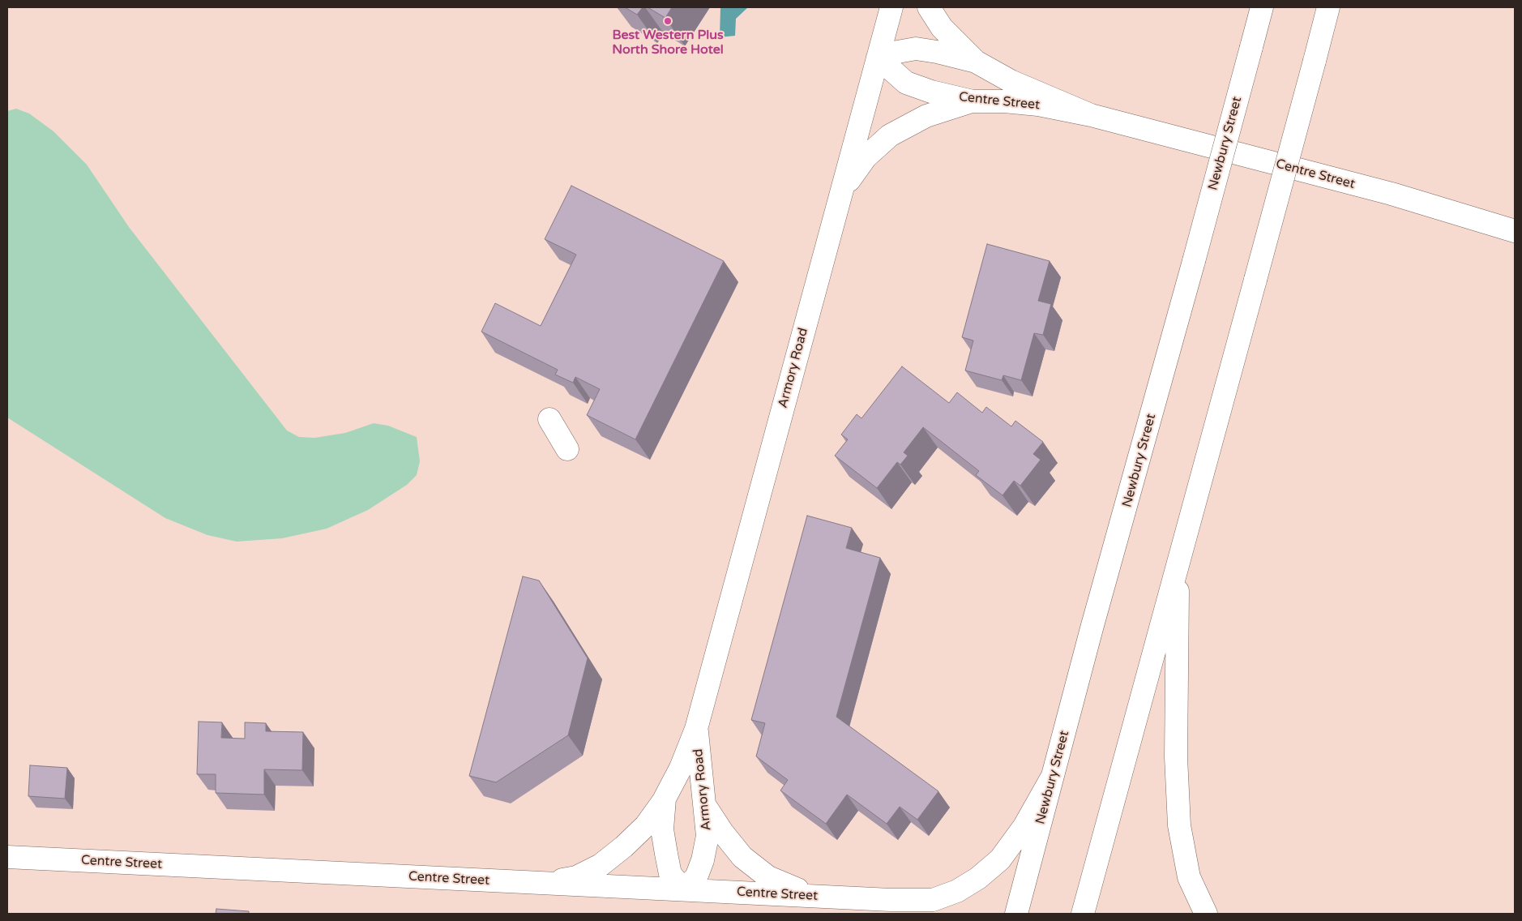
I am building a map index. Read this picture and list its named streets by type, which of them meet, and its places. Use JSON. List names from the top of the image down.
{
  "streets": {
    "main road": ["Centre Street", "Newbury Street", "Armory Road"]
  },
  "crossings": [
    ["Centre Street", "Newbury Street"],
    ["Centre Street", "Armory Road"]
  ],
  "places": ["Best Western Plus North Shore Hotel"]
}
